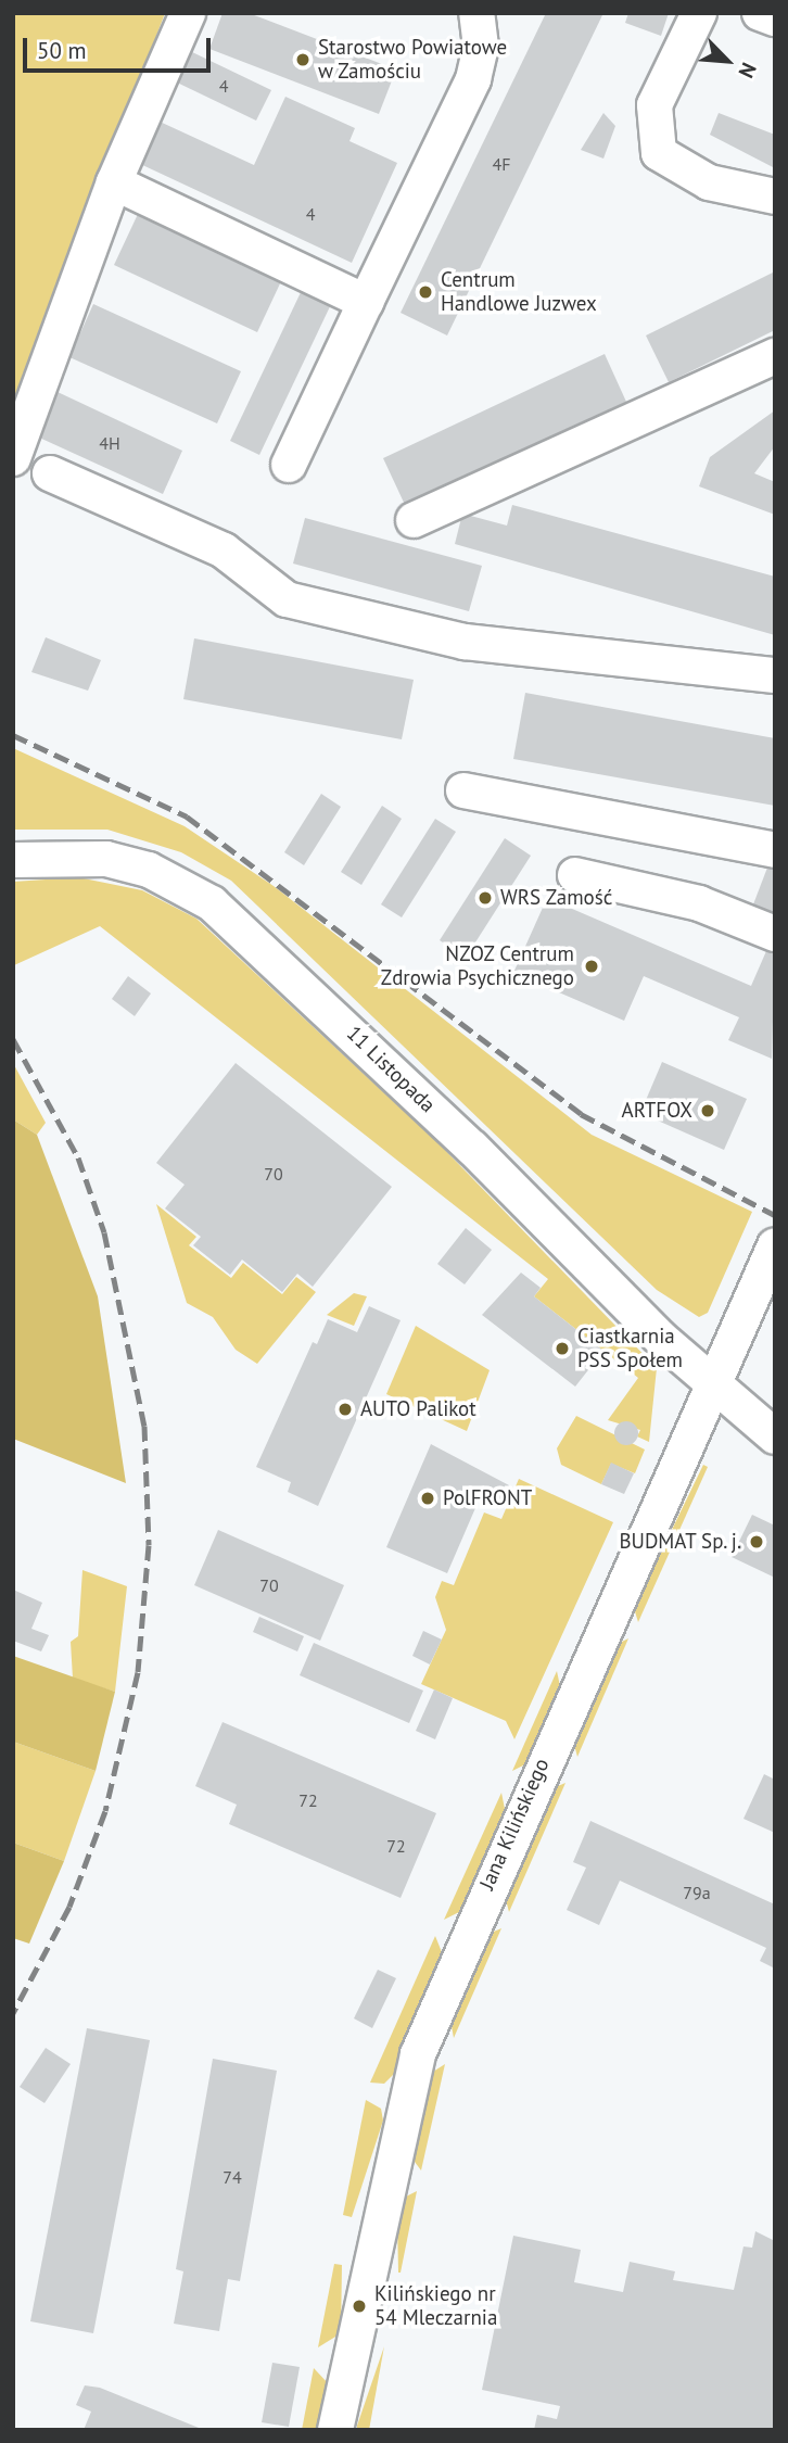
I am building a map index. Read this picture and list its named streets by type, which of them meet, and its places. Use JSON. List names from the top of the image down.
{
  "streets": {
    "street": ["11 Listopada", "Jana Kilińskiego"]
  },
  "crossings": [
    ["11 Listopada", "Jana Kilińskiego"]
  ],
  "places": [
    "Starostwo Powiatowe w Zamościu",
    "Centrum Handlowe Juzwex",
    "WRS Zamość",
    "NZOZ Centrum Zdrowia Psychicznego",
    "ARTFOX",
    "Ciastkarnia PSS Społem",
    "AUTO Palikot",
    "PolFRONT",
    "BUDMAT Sp. j.",
    "Kilińskiego nr 54 Mleczarnia"
  ],
  "house_numbers": [
    "4",
    "4F",
    "4",
    "4H",
    "70",
    "70",
    "72",
    "72",
    "79a",
    "74"
  ],
  "scale_bar": "50 m",
  "north": "bottom right"
}
